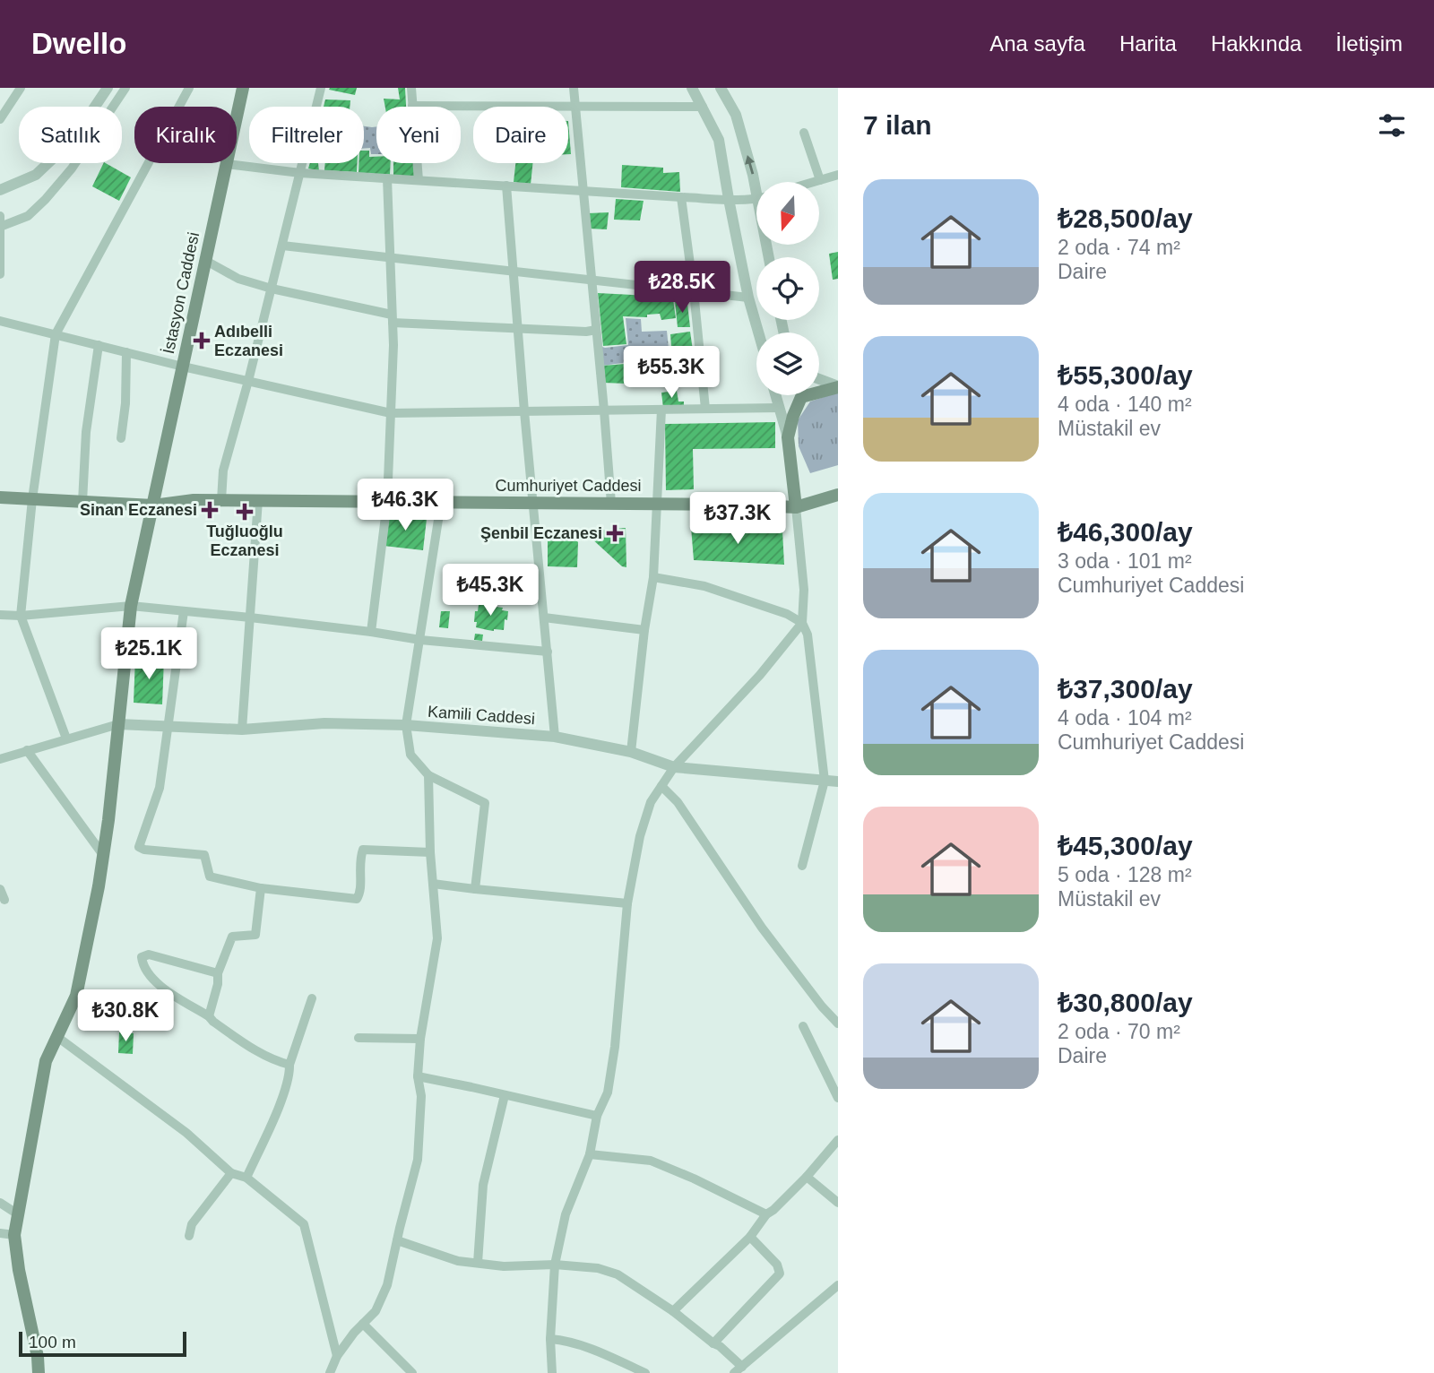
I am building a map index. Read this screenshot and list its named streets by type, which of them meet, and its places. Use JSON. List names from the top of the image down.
{
  "streets": {
    "main road": ["İstasyon Caddesi", "Cumhuriyet Caddesi"],
    "street": ["Kamili Caddesi"]
  },
  "crossings": [
    ["İstasyon Caddesi", "Cumhuriyet Caddesi"],
    ["İstasyon Caddesi", "Kamili Caddesi"]
  ],
  "places": {
    "health": [
      "Adıbelli Eczanesi",
      "Sinan Eczanesi",
      "Tuğluoğlu Eczanesi",
      "Şenbil Eczanesi"
    ]
  },
  "scale_bar": "100 m",
  "north": "bottom",
  "page": {
    "header": "Dwello",
    "nav": [
      "Ana sayfa",
      "Harita",
      "Hakkında",
      "İletişim"
    ],
    "heading": "7 ilan",
    "chip": [
      "Satılık",
      "Kiralık",
      "Filtreler",
      "Yeni",
      "Daire"
    ],
    "list": [
      {
        "name": "₺28,500/ay",
        "note": "2 oda · 74 m² · Daire"
      },
      {
        "name": "₺55,300/ay",
        "note": "4 oda · 140 m² · Müstakil ev"
      },
      {
        "name": "₺46,300/ay",
        "note": "3 oda · 101 m² · Cumhuriyet Caddesi"
      },
      {
        "name": "₺37,300/ay",
        "note": "4 oda · 104 m² · Cumhuriyet Caddesi"
      },
      {
        "name": "₺45,300/ay",
        "note": "5 oda · 128 m² · Müstakil ev"
      },
      {
        "name": "₺30,800/ay",
        "note": "2 oda · 70 m² · Daire"
      }
    ],
    "price": [
      "₺28.5K",
      "₺55.3K",
      "₺46.3K",
      "₺37.3K",
      "₺45.3K",
      "₺25.1K",
      "₺30.8K"
    ],
    "scale": "100 m"
  }
}
